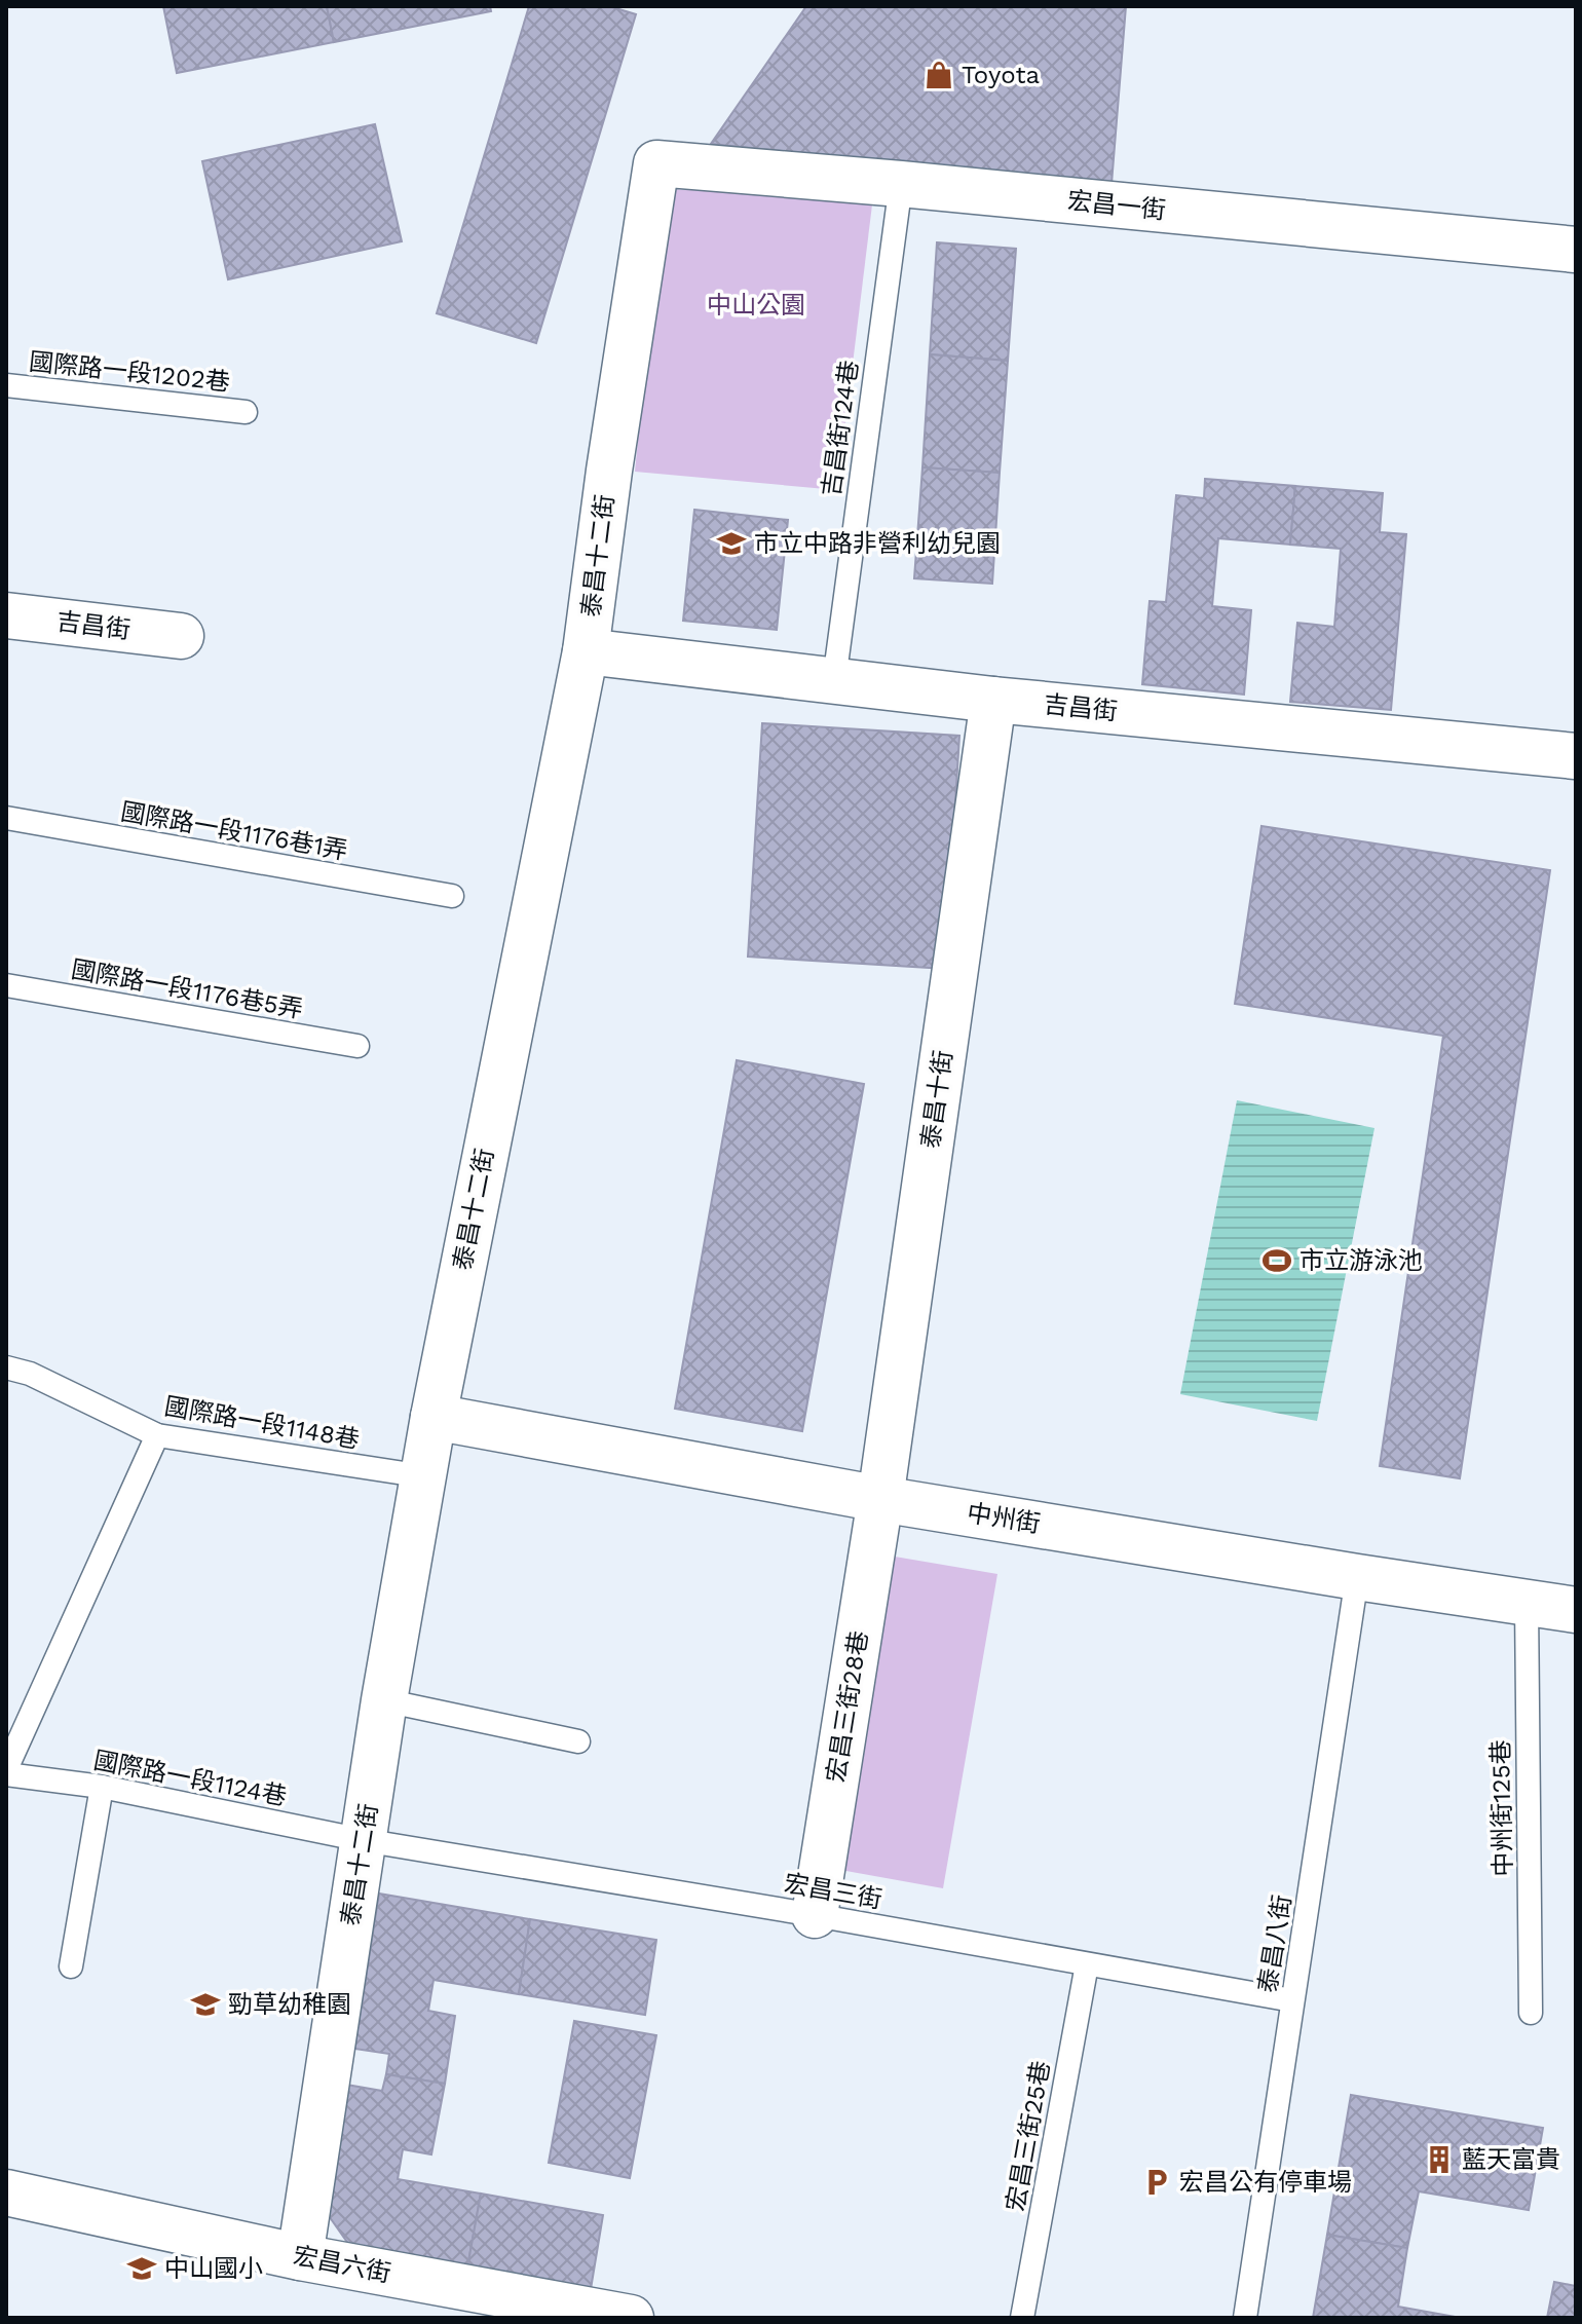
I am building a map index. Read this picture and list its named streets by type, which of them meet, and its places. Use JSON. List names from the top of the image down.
{
  "streets": {
    "street": [
      "宏昌一街",
      "泰昌十二街",
      "吉昌街",
      "泰昌十街",
      "中州街",
      "宏昌三街28巷",
      "宏昌六街"
    ],
    "lane": [
      "國際路一段1202巷",
      "吉昌街124巷",
      "國際路一段1176巷1弄",
      "國際路一段1176巷5弄",
      "國際路一段1148巷",
      "國際路一段1124巷",
      "中州街125巷",
      "宏昌三街",
      "泰昌八街",
      "宏昌三街25巷"
    ]
  },
  "crossings": [
    ["宏昌一街", "吉昌街124巷"],
    ["宏昌一街", "泰昌十二街"],
    ["吉昌街124巷", "吉昌街"],
    ["泰昌十二街", "吉昌街"],
    ["泰昌十二街", "國際路一段1148巷"],
    ["泰昌十二街", "中州街"],
    ["泰昌十二街", "國際路一段1124巷"],
    ["泰昌十二街", "宏昌三街"],
    ["泰昌十二街", "宏昌六街"],
    ["吉昌街", "泰昌十街"],
    ["泰昌十街", "中州街"],
    ["泰昌十街", "宏昌三街28巷"],
    ["中州街", "宏昌三街28巷"],
    ["中州街", "中州街125巷"],
    ["中州街", "泰昌八街"],
    ["宏昌三街28巷", "宏昌三街"],
    ["國際路一段1124巷", "宏昌三街"],
    ["宏昌三街", "泰昌八街"],
    ["宏昌三街", "宏昌三街25巷"]
  ],
  "parks": ["中山公園"],
  "places": {
    "shop": ["Toyota"],
    "school or university": ["市立中路非營利幼兒園", "勁草幼稚園", "中山國小"],
    "sports": ["市立游泳池"],
    "building": ["藍天富貴"],
    "parking": ["宏昌公有停車場"]
  }
}
